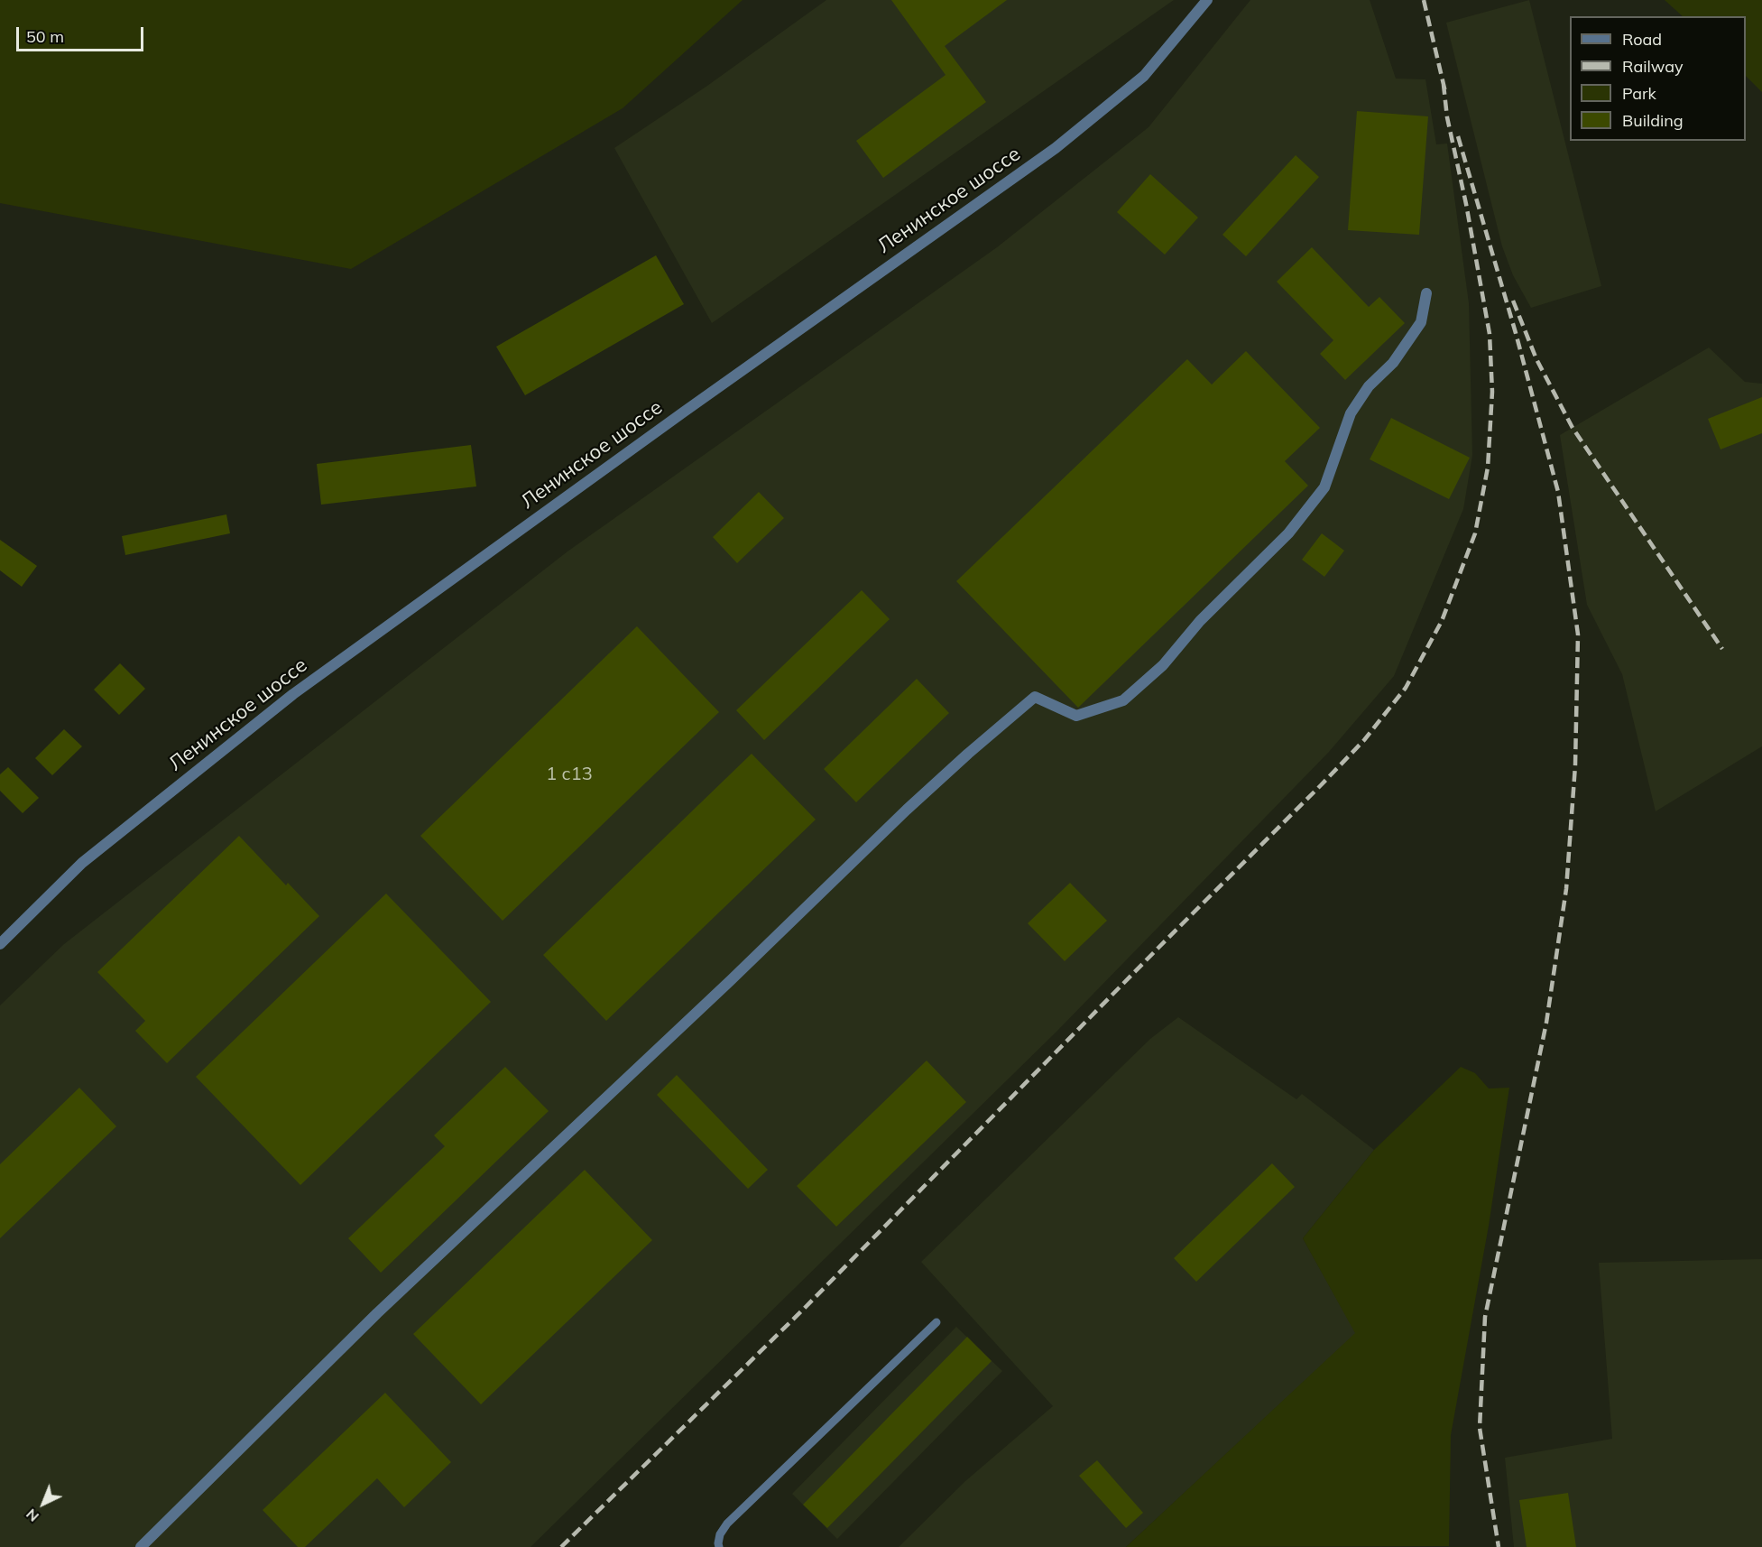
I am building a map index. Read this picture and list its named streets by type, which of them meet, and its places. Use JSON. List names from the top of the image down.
{
  "streets": {
    "street": ["Ленинское шоссе"]
  },
  "house_numbers": ["1 с13"],
  "legend": [
    "Road",
    "Railway",
    "Park",
    "Building"
  ],
  "scale_bar": "50 m",
  "north": "bottom left"
}
